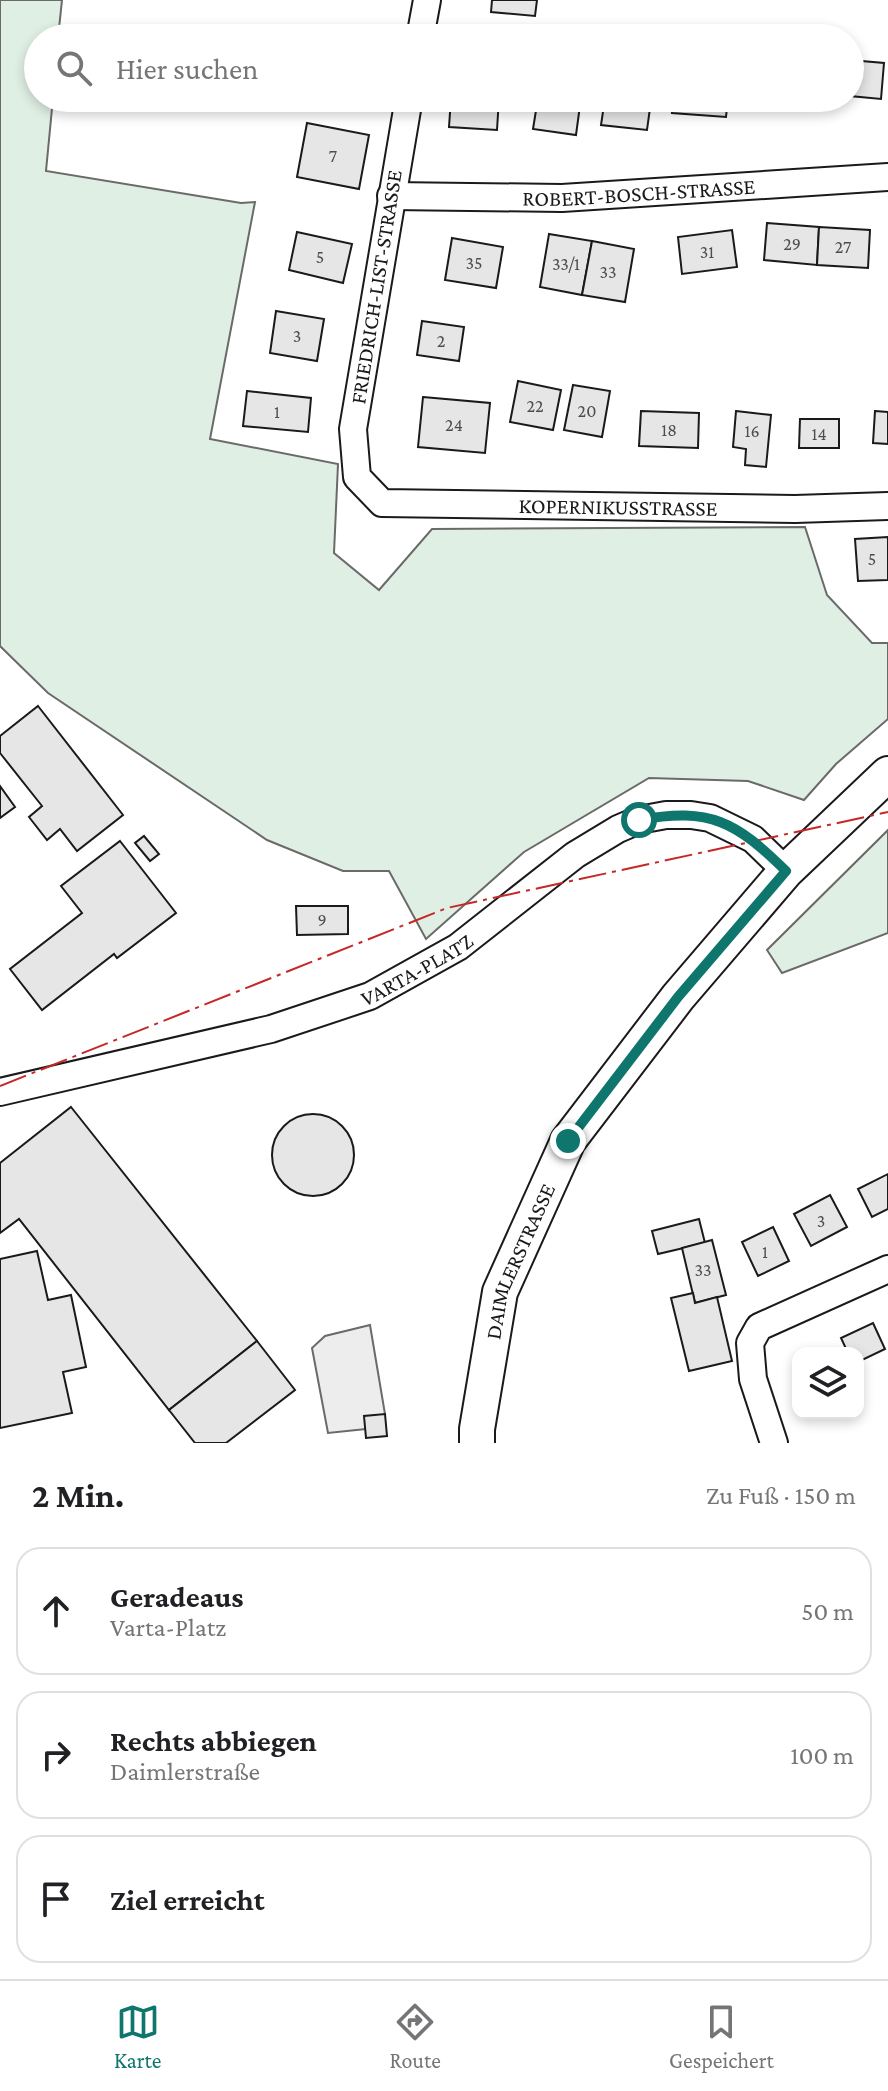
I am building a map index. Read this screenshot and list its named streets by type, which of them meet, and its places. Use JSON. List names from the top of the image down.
{
  "streets": {
    "main road": ["DAIMLERSTRASSE"],
    "street": [
      "ROBERT-BOSCH-STRASSE",
      "FRIEDRICH-LIST-STRASSE",
      "KOPERNIKUSSTRASSE",
      "VARTA-PLATZ"
    ]
  },
  "crossings": [
    ["ROBERT-BOSCH-STRASSE", "FRIEDRICH-LIST-STRASSE"],
    ["FRIEDRICH-LIST-STRASSE", "KOPERNIKUSSTRASSE"],
    ["VARTA-PLATZ", "DAIMLERSTRASSE"]
  ],
  "house_numbers": [
    "7",
    "29",
    "27",
    "31",
    "5",
    "35",
    "33/1",
    "33",
    "3",
    "2",
    "22",
    "20",
    "1",
    "24",
    "18",
    "16",
    "14",
    "5",
    "9",
    "3",
    "1",
    "33"
  ],
  "page": {
    "search": "Hier suchen",
    "heading": ["2 Min.", "Zu Fuß · 150 m"],
    "list": [
      ["Geradeaus", "Varta-Platz", "50 m"],
      ["Rechts abbiegen", "Daimlerstraße", "100 m"],
      "Ziel erreicht"
    ],
    "nav": ["Karte", "Route", "Gespeichert"]
  }
}
